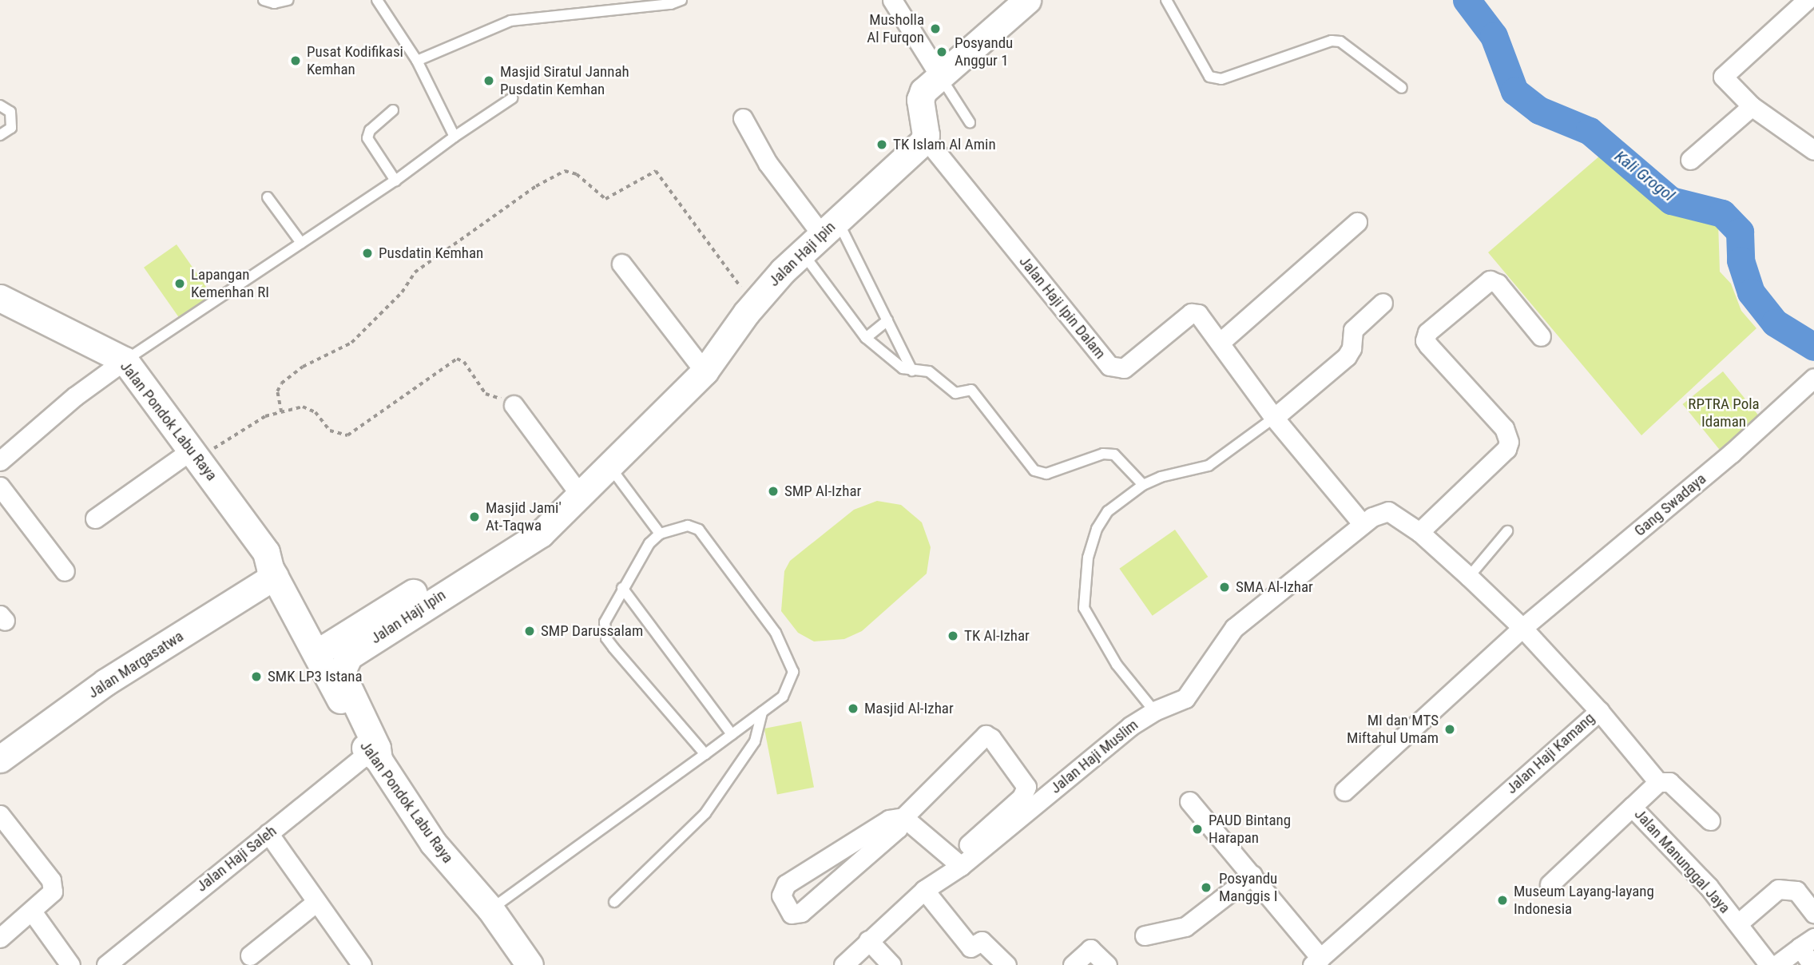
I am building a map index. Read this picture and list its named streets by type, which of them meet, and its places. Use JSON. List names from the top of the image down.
{
  "streets": {
    "main road": ["Jalan Haji Ipin", "Jalan Pondok Labu Raya", "Jalan Margasatwa"],
    "street": [
      "Jalan Haji Ipin Dalam",
      "Gang Swadaya",
      "Jalan Haji Kamang",
      "Jalan Haji Muslim",
      "Jalan Haji Saleh",
      "Jalan Manunggal Jaya"
    ]
  },
  "crossings": [
    ["Jalan Haji Ipin", "Jalan Haji Ipin Dalam"],
    ["Jalan Haji Ipin", "Jalan Pondok Labu Raya"],
    ["Jalan Haji Ipin", "Jalan Haji Saleh"],
    ["Jalan Haji Ipin Dalam", "Jalan Haji Kamang"],
    ["Jalan Haji Ipin Dalam", "Jalan Haji Muslim"],
    ["Jalan Pondok Labu Raya", "Jalan Margasatwa"],
    ["Jalan Pondok Labu Raya", "Jalan Haji Saleh"],
    ["Gang Swadaya", "Jalan Haji Kamang"],
    ["Jalan Haji Kamang", "Jalan Haji Muslim"]
  ],
  "water": ["Kali Grogol"],
  "parks": ["RPTRA Pola Idaman"],
  "places": [
    "Musholla Al Furqon",
    "Posyandu Anggur 1",
    "Pusat Kodifikasi Kemhan",
    "Masjid Siratul Jannah Pusdatin Kemhan",
    "TK Islam Al Amin",
    "Pusdatin Kemhan",
    "Lapangan Kemenhan RI",
    "SMP Al-Izhar",
    "Masjid Jami' At-Taqwa",
    "SMA Al-Izhar",
    "SMP Darussalam",
    "TK Al-Izhar",
    "SMK LP3 Istana",
    "Masjid Al-Izhar",
    "MI dan MTS Miftahul Umam",
    "PAUD Bintang Harapan",
    "Posyandu Manggis I",
    "Museum Layang-layang Indonesia"
  ]
}
